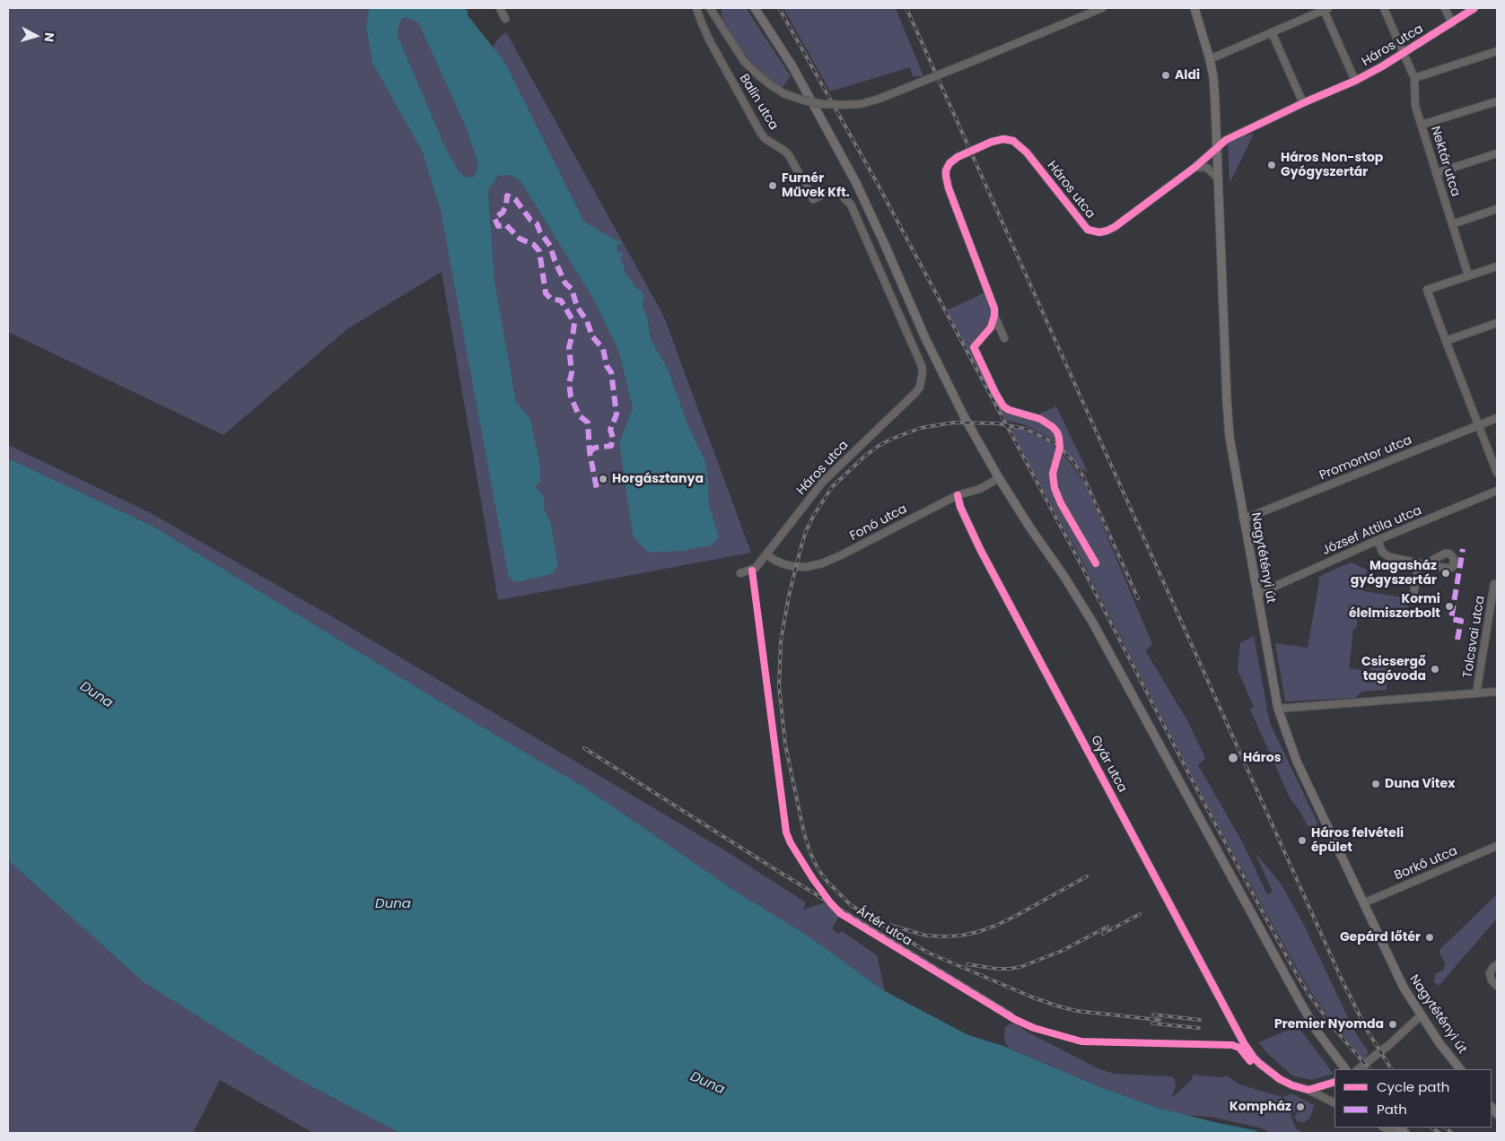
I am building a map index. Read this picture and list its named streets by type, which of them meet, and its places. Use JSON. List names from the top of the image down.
{
  "streets": {
    "main road": ["Nagytétényi út"],
    "street": [
      "Háros utca",
      "Balin utca",
      "Nektár utca",
      "Promontor utca",
      "Fonó utca",
      "József Attila utca",
      "Tolcsvai utca",
      "Gyár utca",
      "Borkő utca"
    ],
    "cycle path": ["Ártér utca"]
  },
  "crossings": [
    ["Háros utca", "Balin utca"],
    ["Háros utca", "Nektár utca"],
    ["Háros utca", "Fonó utca"],
    ["Háros utca", "Nagytétényi út"],
    ["Promontor utca", "Nagytétényi út"],
    ["Fonó utca", "Gyár utca"],
    ["József Attila utca", "Nagytétényi út"],
    ["Nagytétényi út", "Borkő utca"]
  ],
  "water": ["Duna"],
  "places": [
    "Aldi",
    "Háros Non-stop Gyógyszertár",
    "Furnér Művek Kft.",
    "Horgásztanya",
    "Magasház gyógyszertár",
    "Kormi élelmiszerbolt",
    "Csicsergő tagóvoda",
    "Háros",
    "Duna Vitex",
    "Háros felvételi épület",
    "Gepárd lőtér",
    "Premier Nyomda",
    "Kompház"
  ],
  "legend": ["Cycle path", "Path"],
  "north": "right"
}
